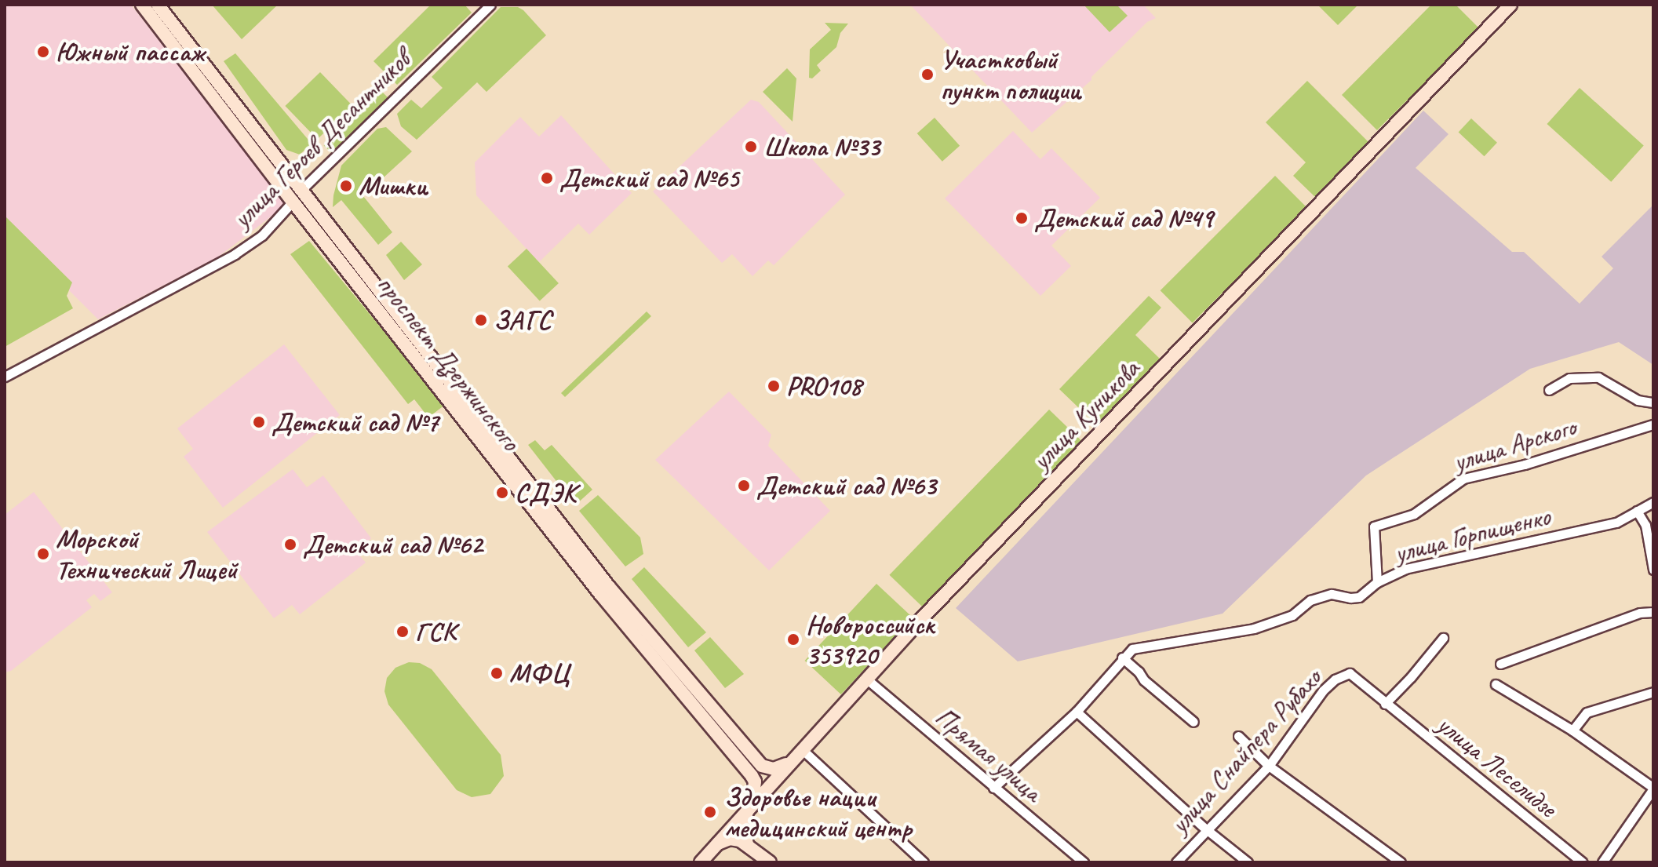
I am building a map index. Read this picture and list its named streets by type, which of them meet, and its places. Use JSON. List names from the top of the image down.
{
  "streets": {
    "street": [
      "улица Героев Десантников",
      "проспект Дзержинского",
      "улица Куникова",
      "улица Арского",
      "улица Горпищенко",
      "улица Снайпера Рубахо",
      "Прямая улица",
      "улица Леселидзе"
    ]
  },
  "crossings": [
    ["улица Героев Десантников", "проспект Дзержинского"],
    ["улица Куникова", "Прямая улица"],
    ["улица Арского", "улица Горпищенко"],
    ["улица Горпищенко", "Прямая улица"],
    ["улица Снайпера Рубахо", "улица Леселидзе"]
  ],
  "places": [
    "Южный пассаж",
    "Участковый пункт полиции",
    "Школа №33",
    "Детский сад №65",
    "Мишки",
    "Детский сад №49",
    "ЗАГС",
    "PRO108",
    "Детский сад №7",
    "Детский сад №63",
    "СДЭК",
    "Детский сад №62",
    "Морской Технический Лицей",
    "ГСК",
    "Новороссийск 353920",
    "МФЦ",
    "Здоровье нации медицинский центр"
  ]
}
